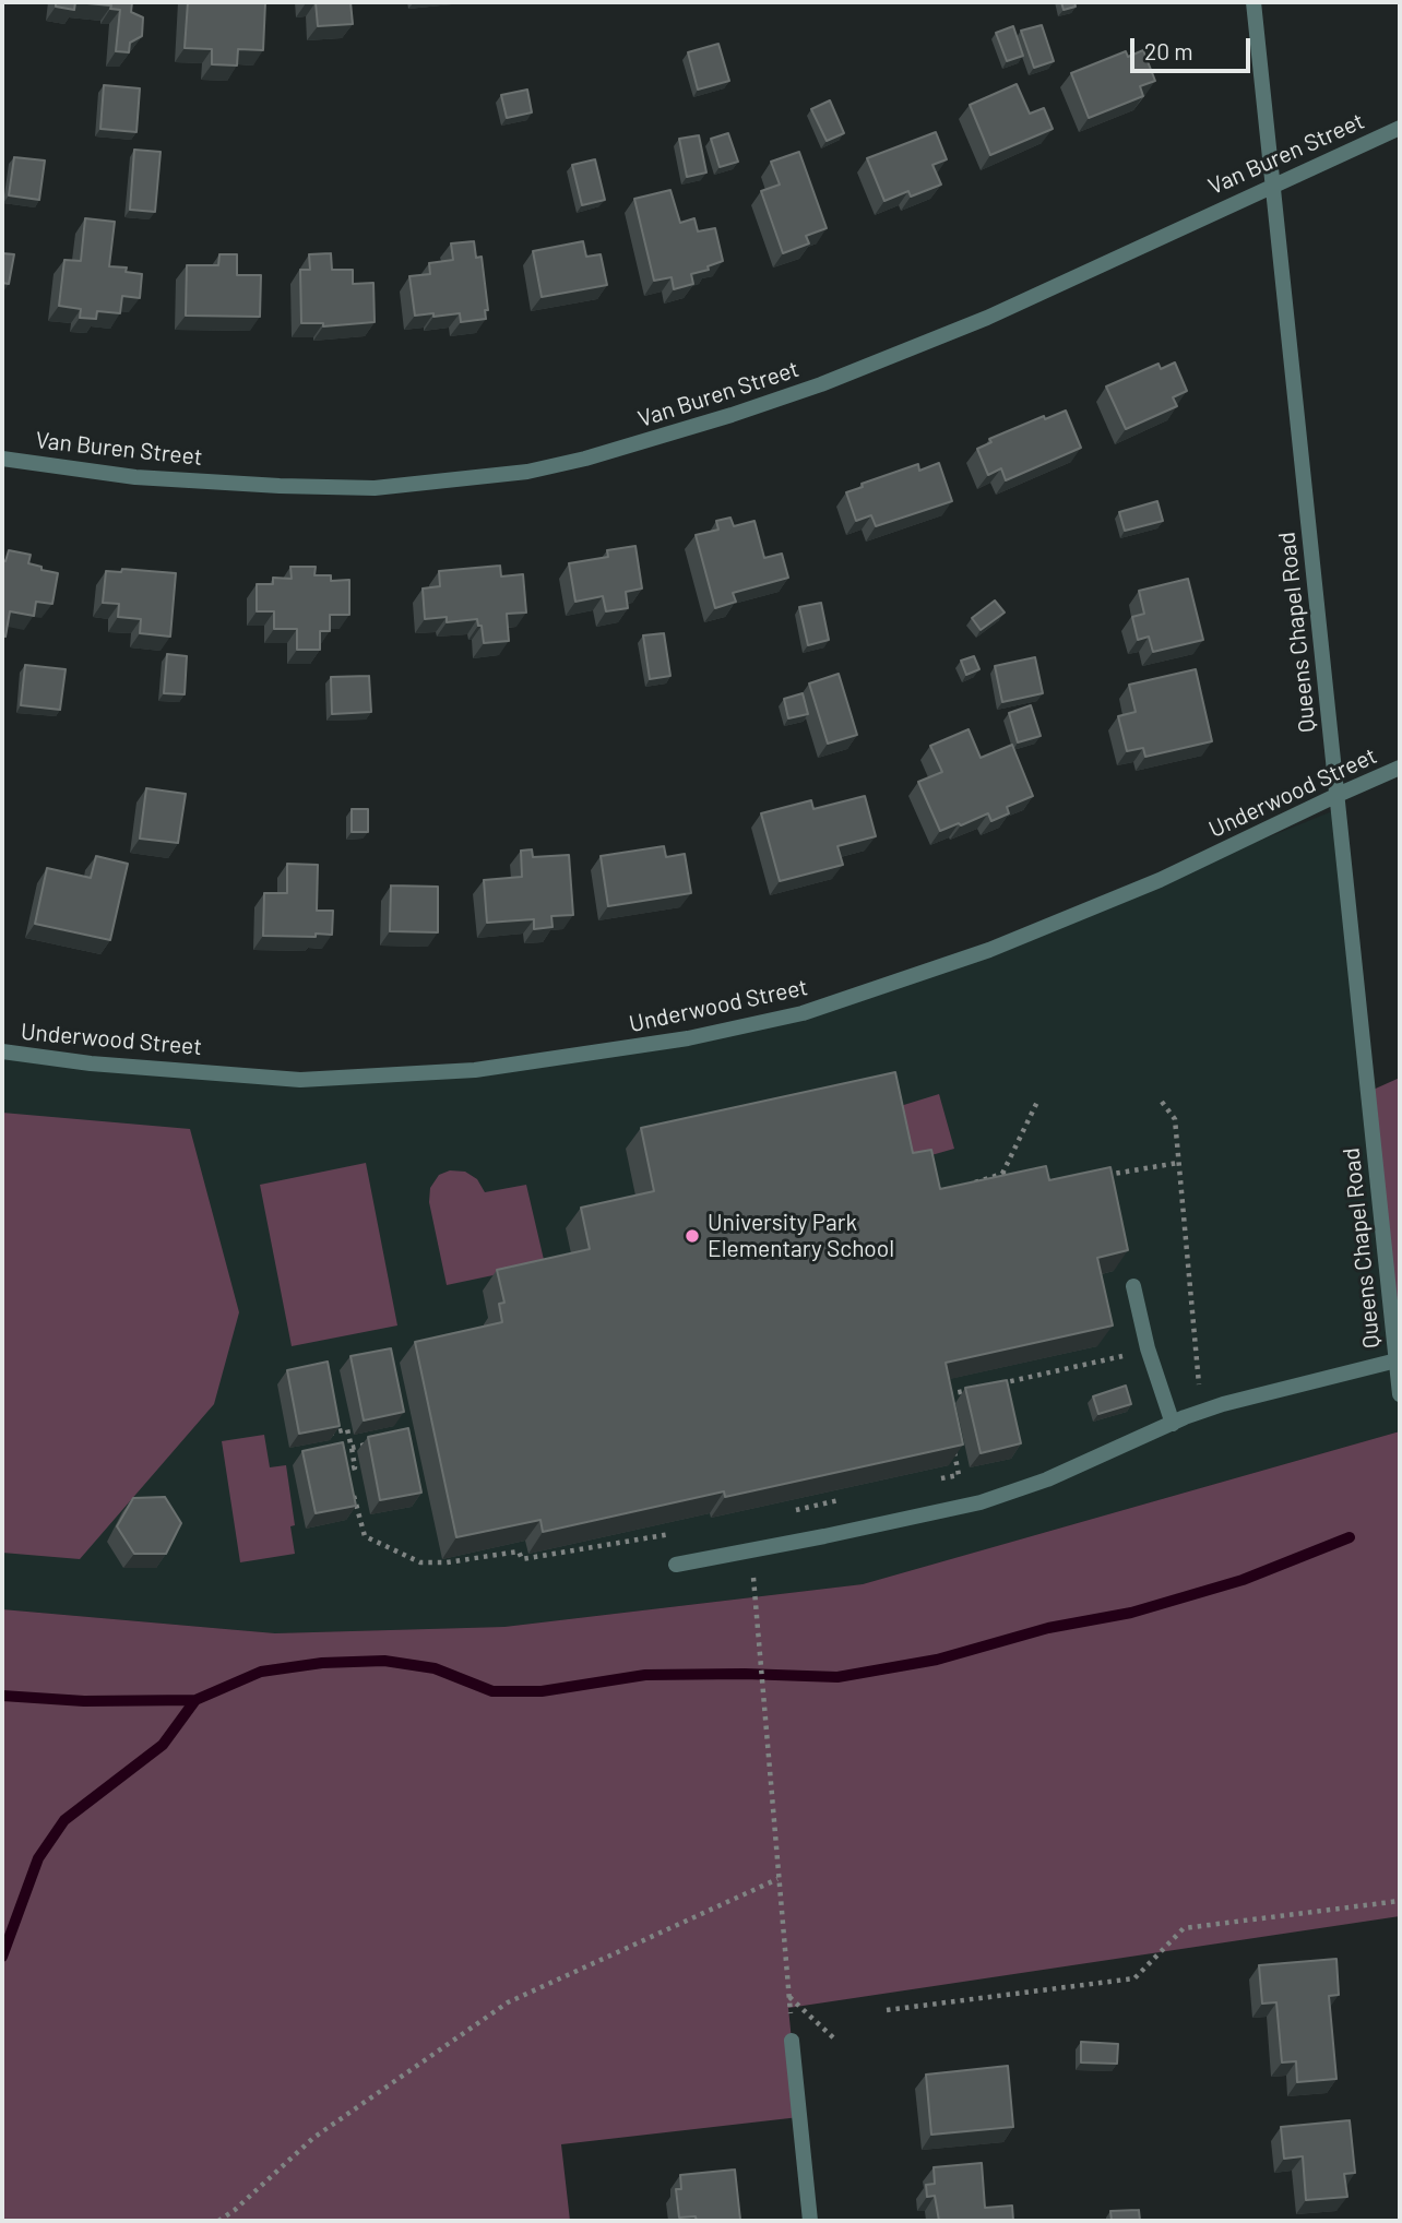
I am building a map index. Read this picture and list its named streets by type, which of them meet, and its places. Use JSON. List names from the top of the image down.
{
  "streets": {
    "street": ["Van Buren Street", "Queens Chapel Road", "Underwood Street"]
  },
  "crossings": [
    ["Van Buren Street", "Queens Chapel Road"],
    ["Queens Chapel Road", "Underwood Street"]
  ],
  "places": ["University Park Elementary School"],
  "scale_bar": "20 m"
}
